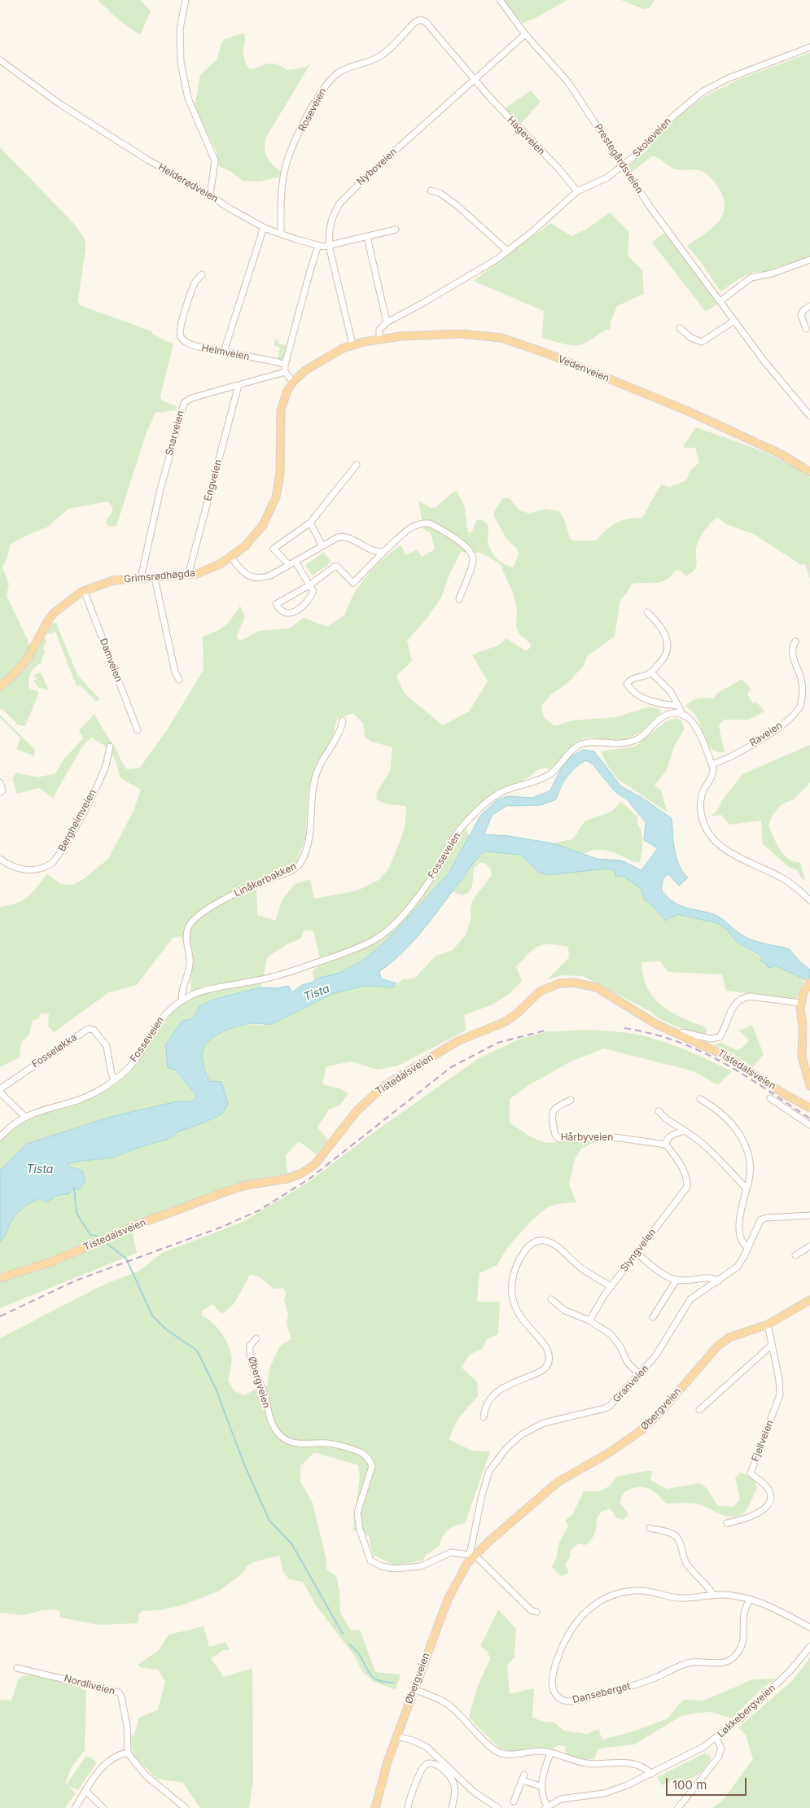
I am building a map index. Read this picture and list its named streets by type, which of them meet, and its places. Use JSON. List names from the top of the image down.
{
  "streets": {
    "main road": [
      "Vedenveien",
      "Grimsrødhøgda",
      "Tistedalsveien",
      "Øbergveien"
    ],
    "street": [
      "Roseveien",
      "Hageveien",
      "Skoleveien",
      "Prestegårdsveien",
      "Nyboveien",
      "Helderødveien",
      "Helmveien",
      "Snarveien",
      "Engveien",
      "Damveien",
      "Raveien",
      "Bergheimveien",
      "Fosseveien",
      "Linåkerbakken",
      "Fosseløkka",
      "Hårbyveien",
      "Slyngveien",
      "Granveien",
      "Fjellveien",
      "Nordliveien",
      "Danseberget",
      "Løkkebergveien"
    ]
  },
  "crossings": [
    ["Roseveien", "Hageveien"],
    ["Roseveien", "Nyboveien"],
    ["Roseveien", "Helderødveien"],
    ["Hageveien", "Skoleveien"],
    ["Hageveien", "Nyboveien"],
    ["Skoleveien", "Prestegårdsveien"],
    ["Prestegårdsveien", "Nyboveien"],
    ["Nyboveien", "Helderødveien"],
    ["Nyboveien", "Vedenveien"],
    ["Vedenveien", "Grimsrødhøgda"],
    ["Snarveien", "Engveien"],
    ["Snarveien", "Grimsrødhøgda"],
    ["Engveien", "Grimsrødhøgda"],
    ["Grimsrødhøgda", "Damveien"],
    ["Fosseveien", "Linåkerbakken"],
    ["Fosseveien", "Fosseløkka"],
    ["Hårbyveien", "Slyngveien"],
    ["Øbergveien", "Granveien"],
    ["Øbergveien", "Fjellveien"]
  ],
  "water": ["Tista"],
  "scale_bar": "100 m"
}
